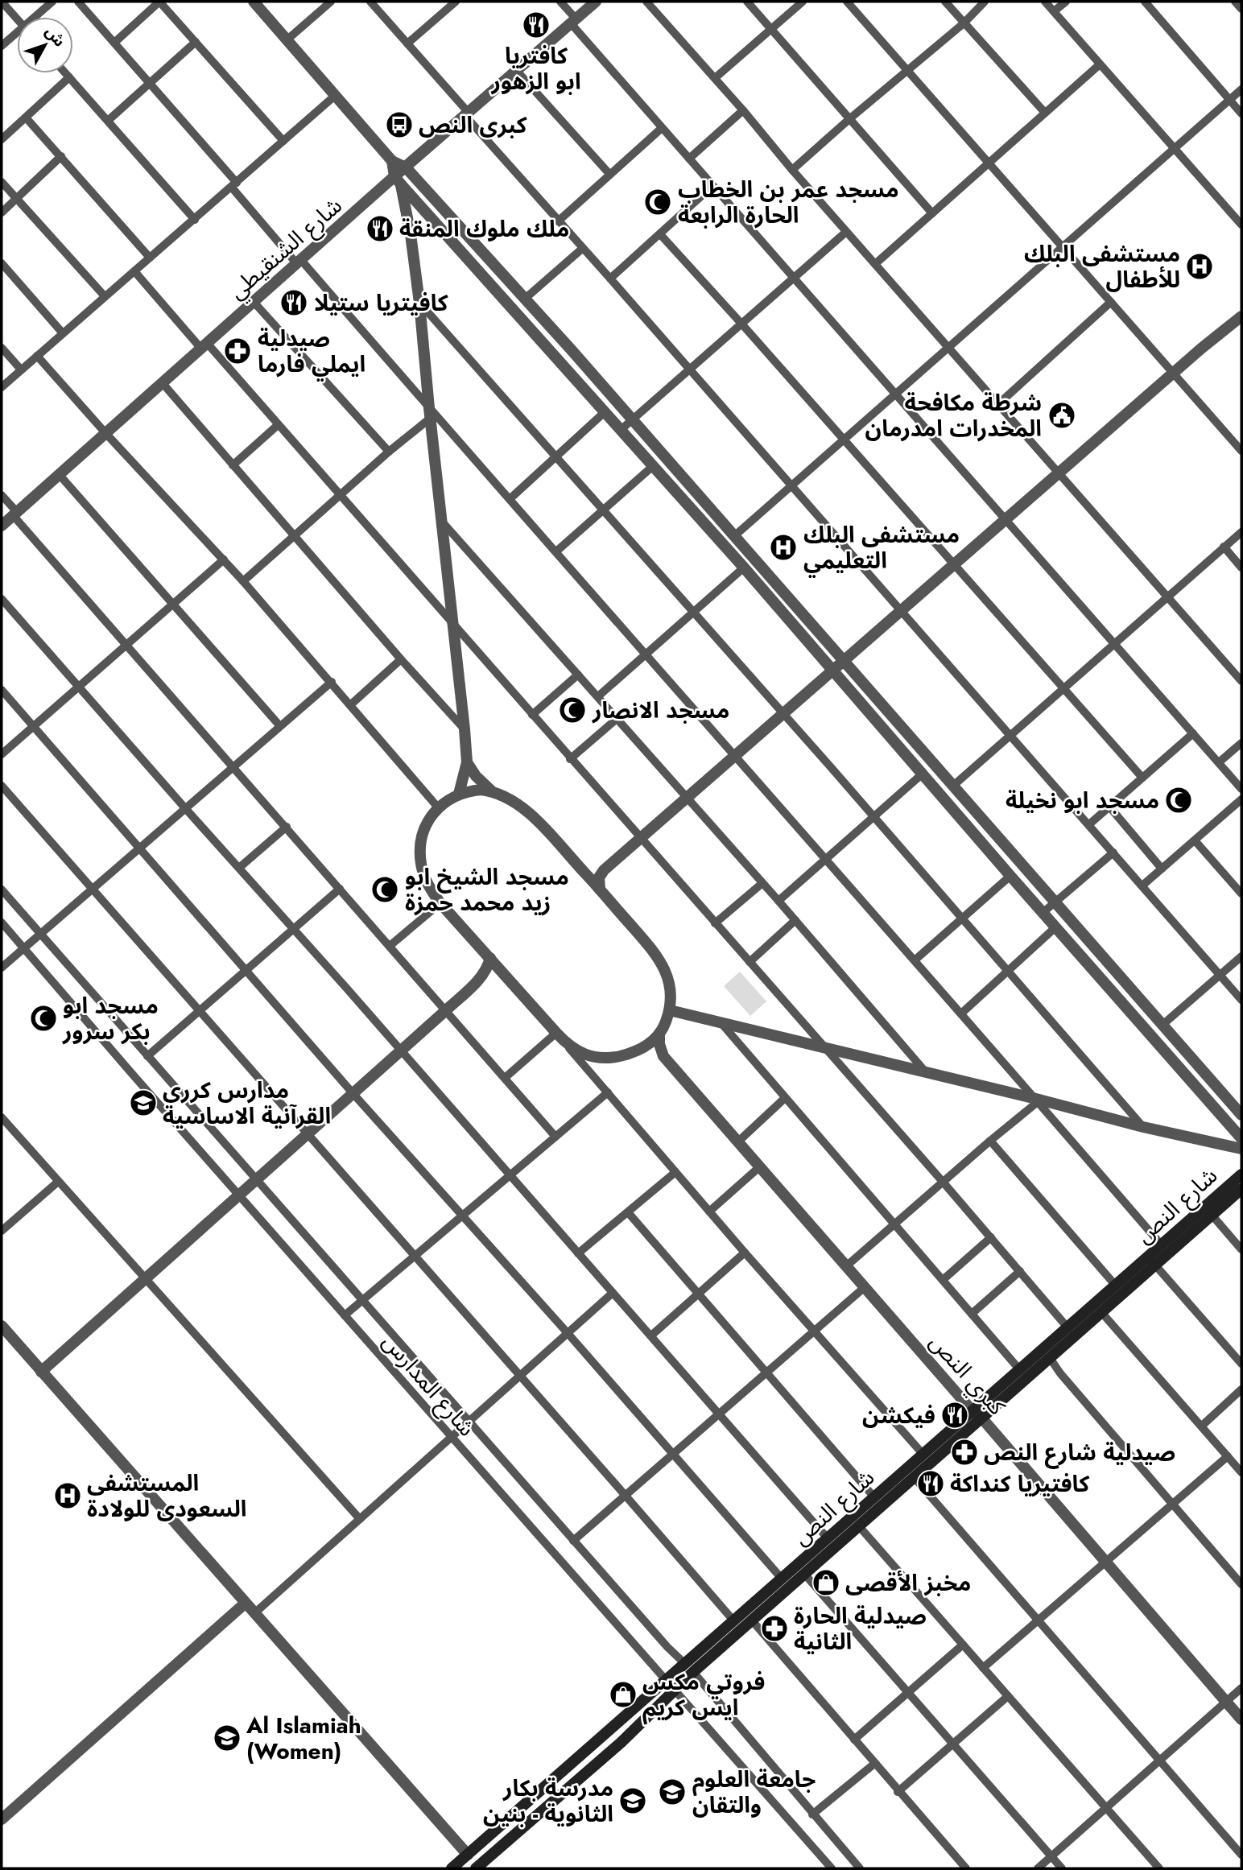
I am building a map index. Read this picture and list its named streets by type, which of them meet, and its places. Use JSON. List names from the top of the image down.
{
  "streets": {
    "main road": ["شارع النص"],
    "street": ["شارع الشنقيطي", "كبري النص", "شارع المدارس"]
  },
  "crossings": [
    ["شارع النص", "كبري النص"],
    ["شارع النص", "شارع المدارس"]
  ],
  "places": {
    "restaurant": [
      "كافتريا ابو الزهور",
      "ملك ملوك المنقة",
      "كافيتريا ستيلا",
      "فيكشن",
      "كافتيريا كنداكة"
    ],
    "bus stop": ["كبرى النص"],
    "mosque": [
      "مسجد عمر بن الخطاب الحارة الرابعة",
      "مسجد الانصار",
      "مسجد ابو نخيلة",
      "مسجد الشيخ ابو زيد محمد حمزة",
      "مسجد ابو بكر سرور"
    ],
    "hospital": ["مستشفى البلك للأطفال", "مستشفى البلك التعليمي", "المستشفى السعودى للولادة"],
    "pharmacy": ["صيدلية ايملي فارما", "صيدلية شارع النص", "صيدلية الحارة الثانية"],
    "public building": ["شرطة مكافحة المخدرات امدرمان"],
    "school or university": [
      "مدارس كرري القرآنية الاساسية",
      "Al Islamiah (Women)",
      "جامعة العلوم والتقان",
      "مدرسة بكار الثانوية - بنين"
    ],
    "shop": ["مخبز الأقصى", "فروتي مكس ايس كريم"]
  },
  "north": "top right"
}
